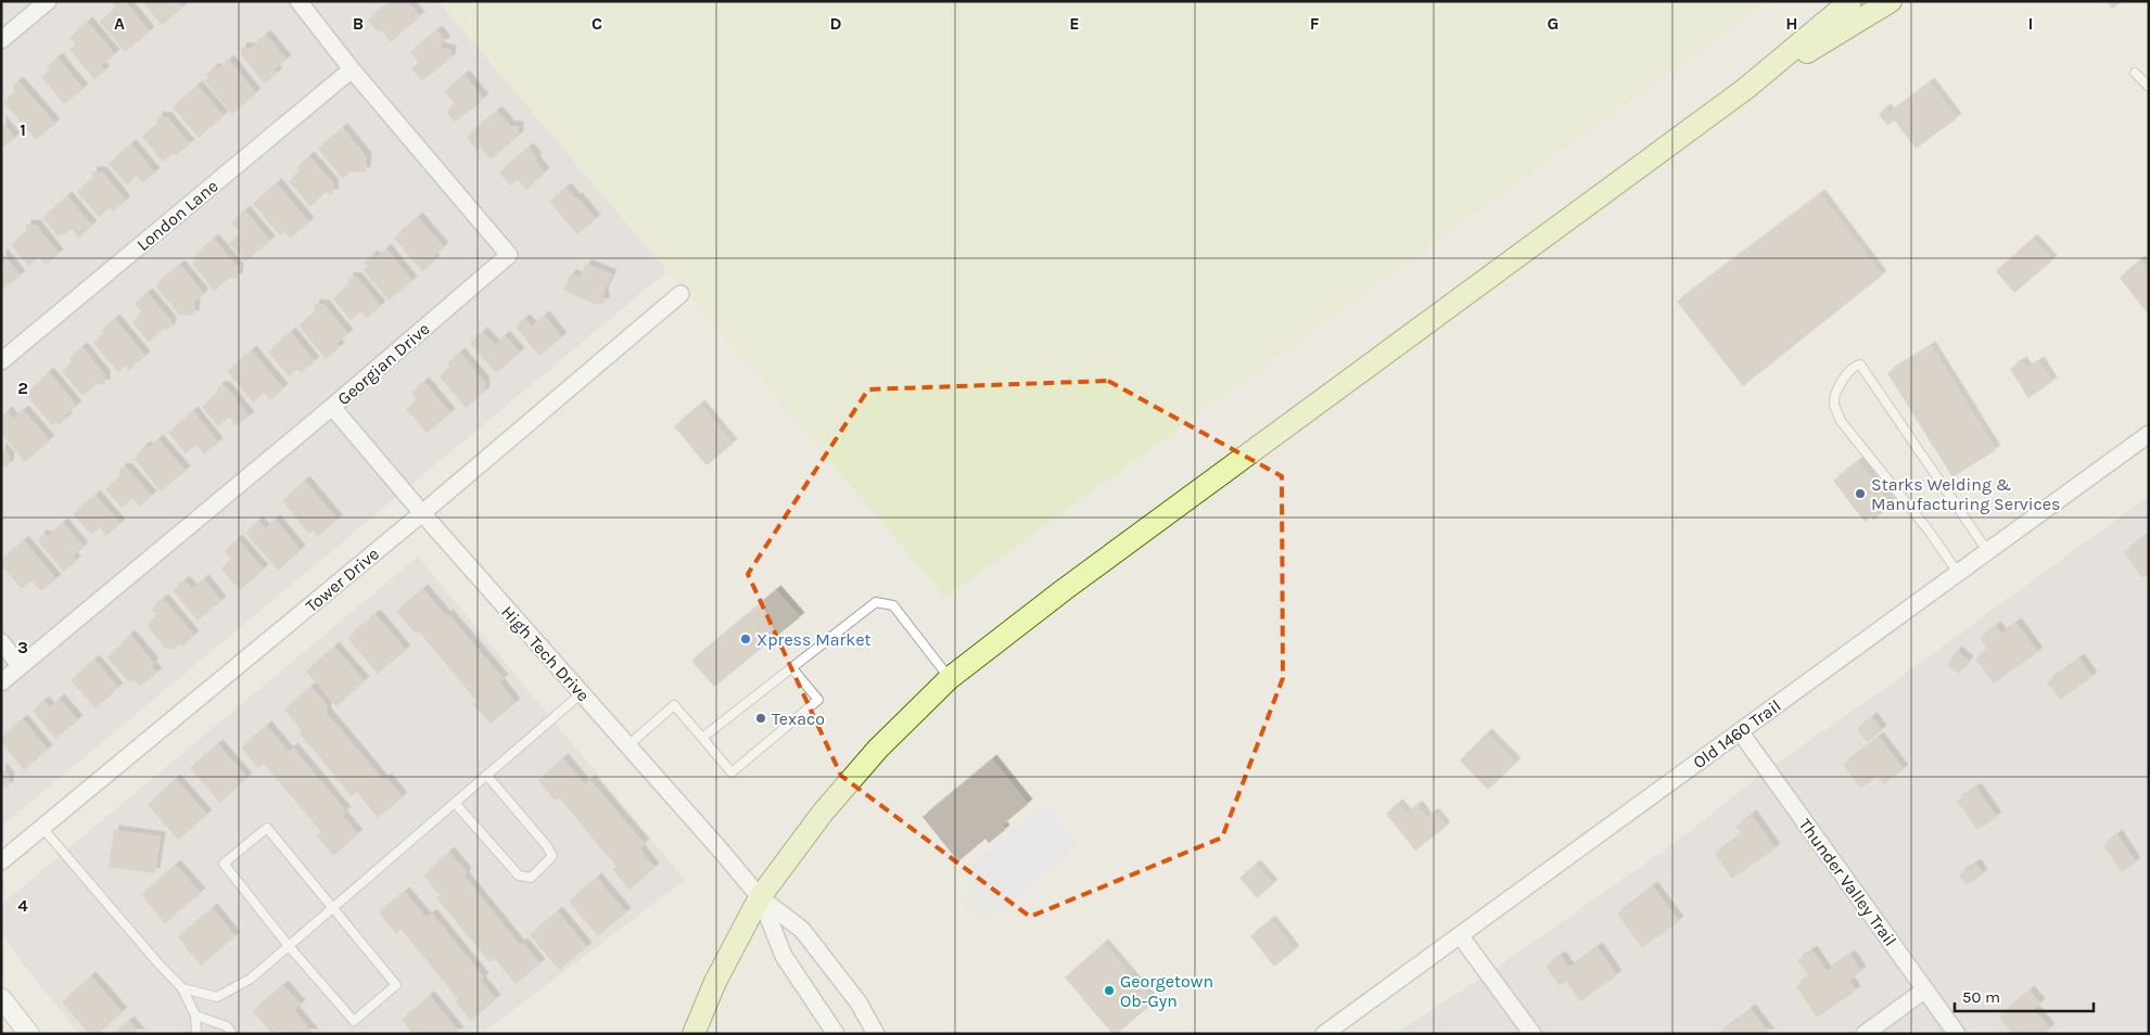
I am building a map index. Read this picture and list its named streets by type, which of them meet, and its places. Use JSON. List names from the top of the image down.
{
  "streets": {
    "street": [
      "London Lane",
      "Georgian Drive",
      "Tower Drive",
      "High Tech Drive",
      "Old 1460 Trail",
      "Thunder Valley Trail"
    ]
  },
  "crossings": [
    ["London Lane", "Georgian Drive"],
    ["Georgian Drive", "High Tech Drive"],
    ["Tower Drive", "High Tech Drive"],
    ["Old 1460 Trail", "Thunder Valley Trail"]
  ],
  "places": [
    "Starks Welding & Manufacturing Services",
    "Xpress Market",
    "Texaco",
    "Georgetown Ob-Gyn"
  ],
  "scale_bar": "50 m",
  "grid": {
    "columns": [
      "A",
      "B",
      "C",
      "D",
      "E",
      "F",
      "G",
      "H",
      "I"
    ],
    "rows": [
      "1",
      "2",
      "3",
      "4"
    ]
  }
}
